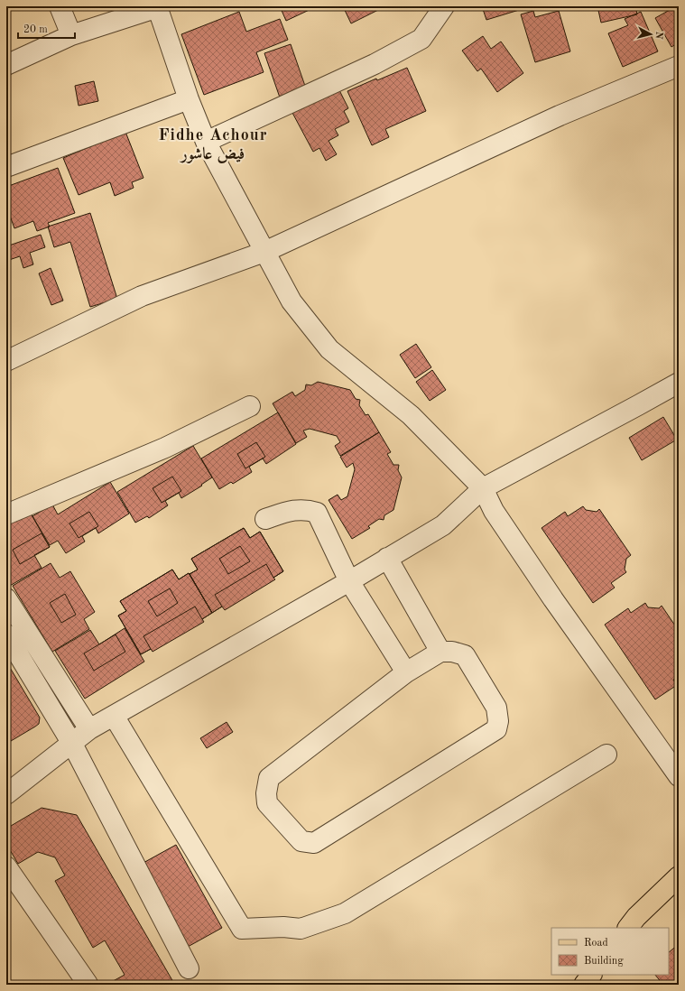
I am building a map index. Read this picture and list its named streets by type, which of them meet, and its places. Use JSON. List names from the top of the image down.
{
  "districts": ["Fidhe Achour فيض عاشور"],
  "legend": ["Road", "Building"],
  "scale_bar": "20 m",
  "north": "right"
}
